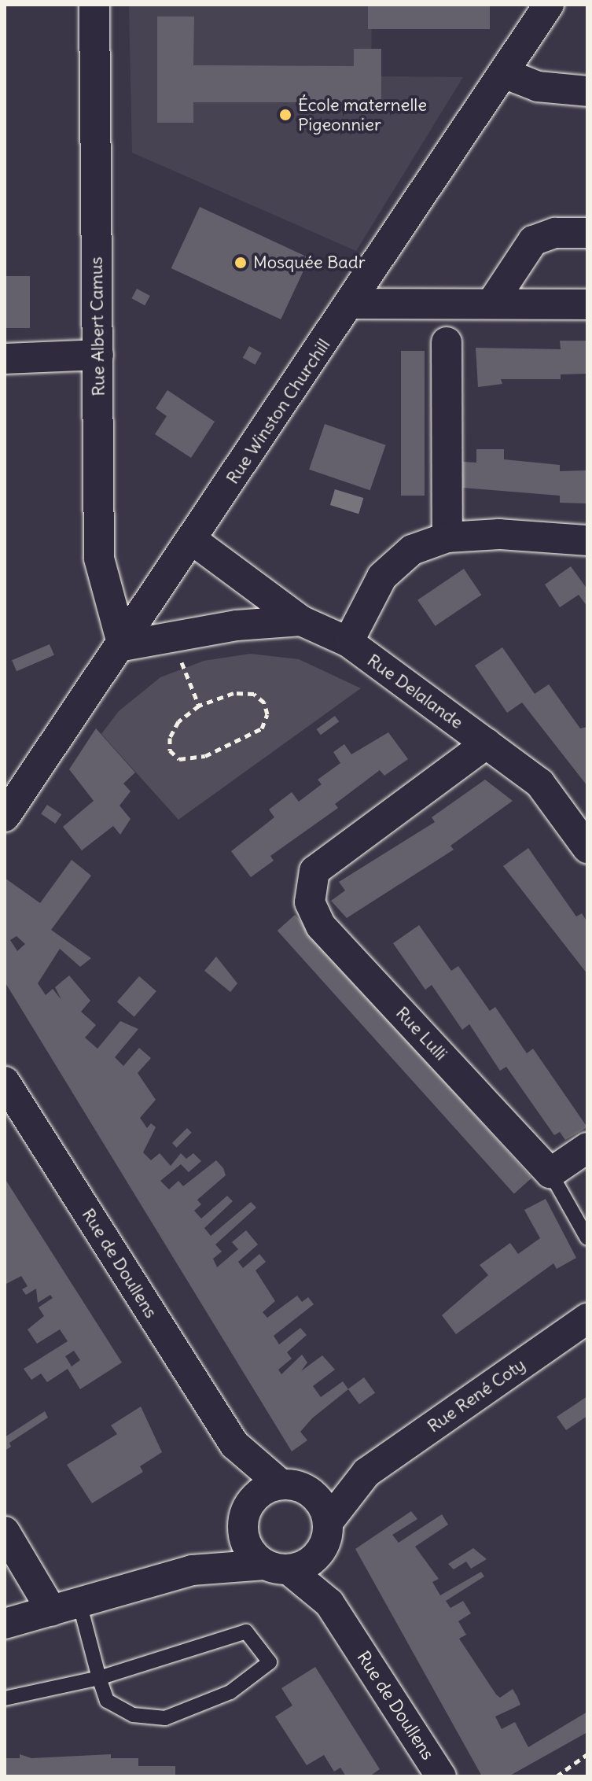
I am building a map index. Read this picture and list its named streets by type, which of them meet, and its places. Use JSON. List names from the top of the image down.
{
  "streets": {
    "street": [
      "Rue Albert Camus",
      "Rue Winston Churchill",
      "Rue Delalande",
      "Rue Lulli",
      "Rue de Doullens",
      "Rue René Coty"
    ]
  },
  "crossings": [
    ["Rue Albert Camus", "Rue Winston Churchill"],
    ["Rue Winston Churchill", "Rue Delalande"],
    ["Rue Delalande", "Rue Lulli"],
    ["Rue de Doullens", "Rue René Coty"]
  ],
  "places": ["École maternelle Pigeonnier", "Mosquée Badr"]
}
